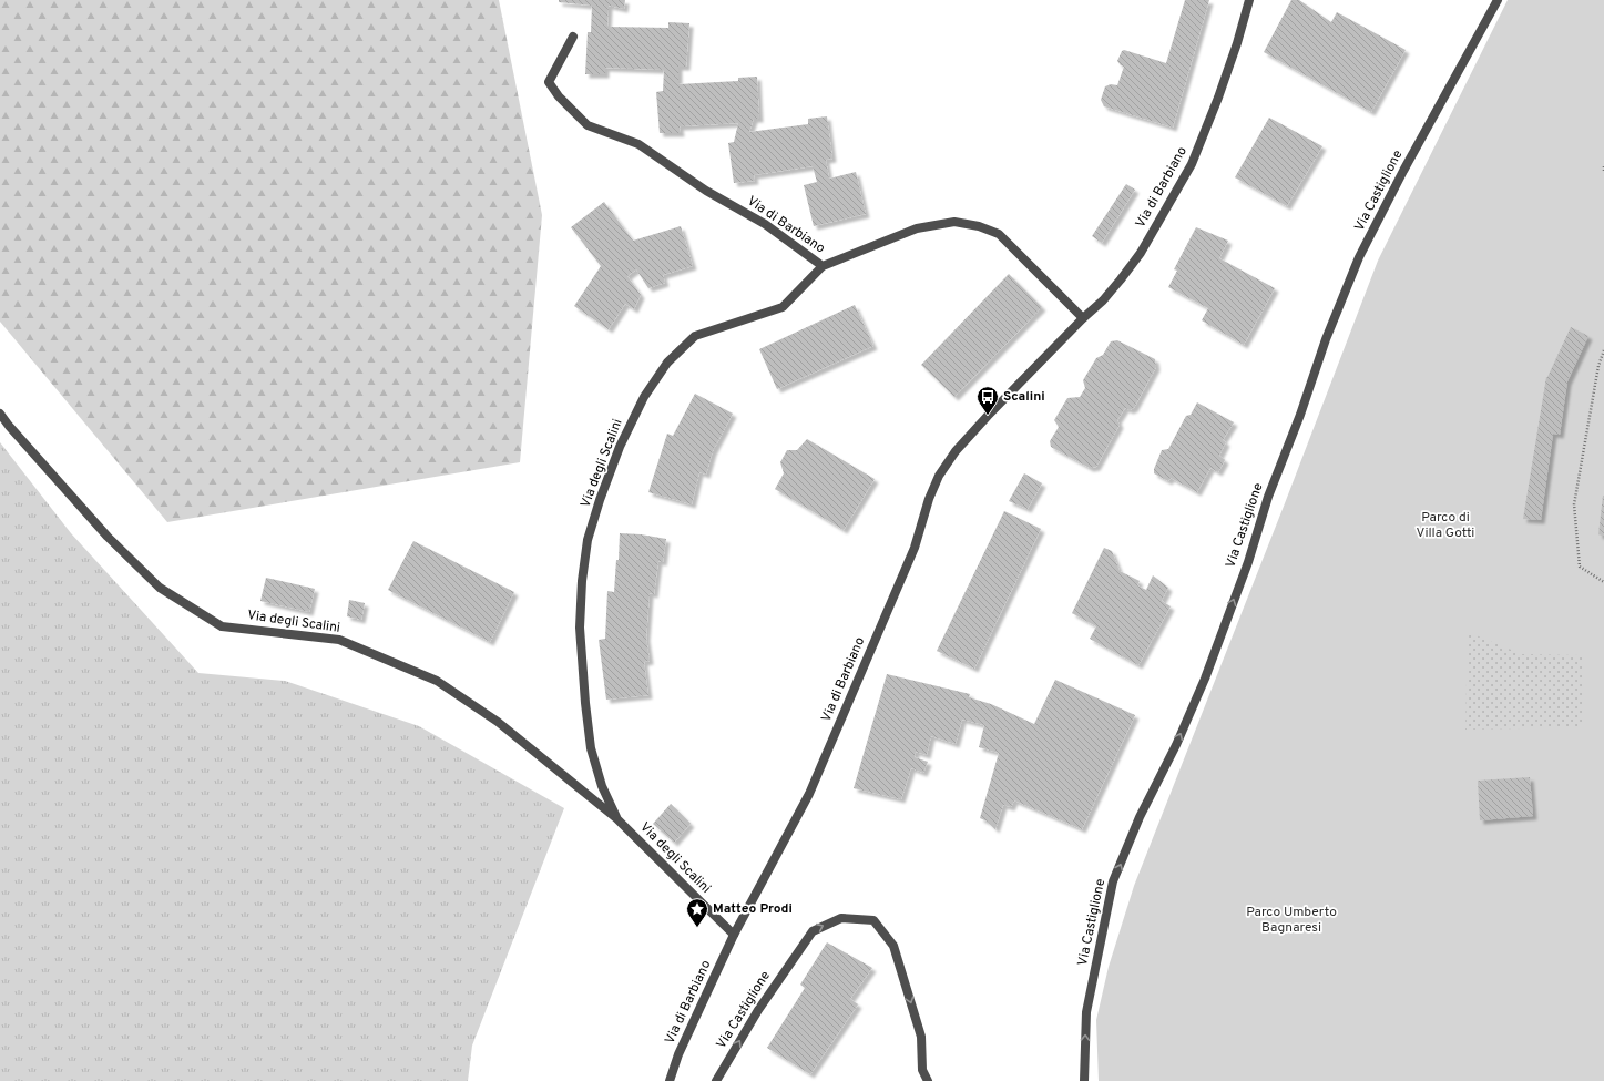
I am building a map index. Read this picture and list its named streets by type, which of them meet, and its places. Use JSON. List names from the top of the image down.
{
  "streets": {
    "street": ["Via di Barbiano", "Via Castiglione", "Via degli Scalini"]
  },
  "crossings": [
    ["Via di Barbiano", "Via degli Scalini"]
  ],
  "parks": ["Parco di Villa Gotti", "Parco Umberto Bagnaresi"],
  "places": {
    "bus stop": ["Scalini"],
    "place": ["Matteo Prodi"]
  }
}
